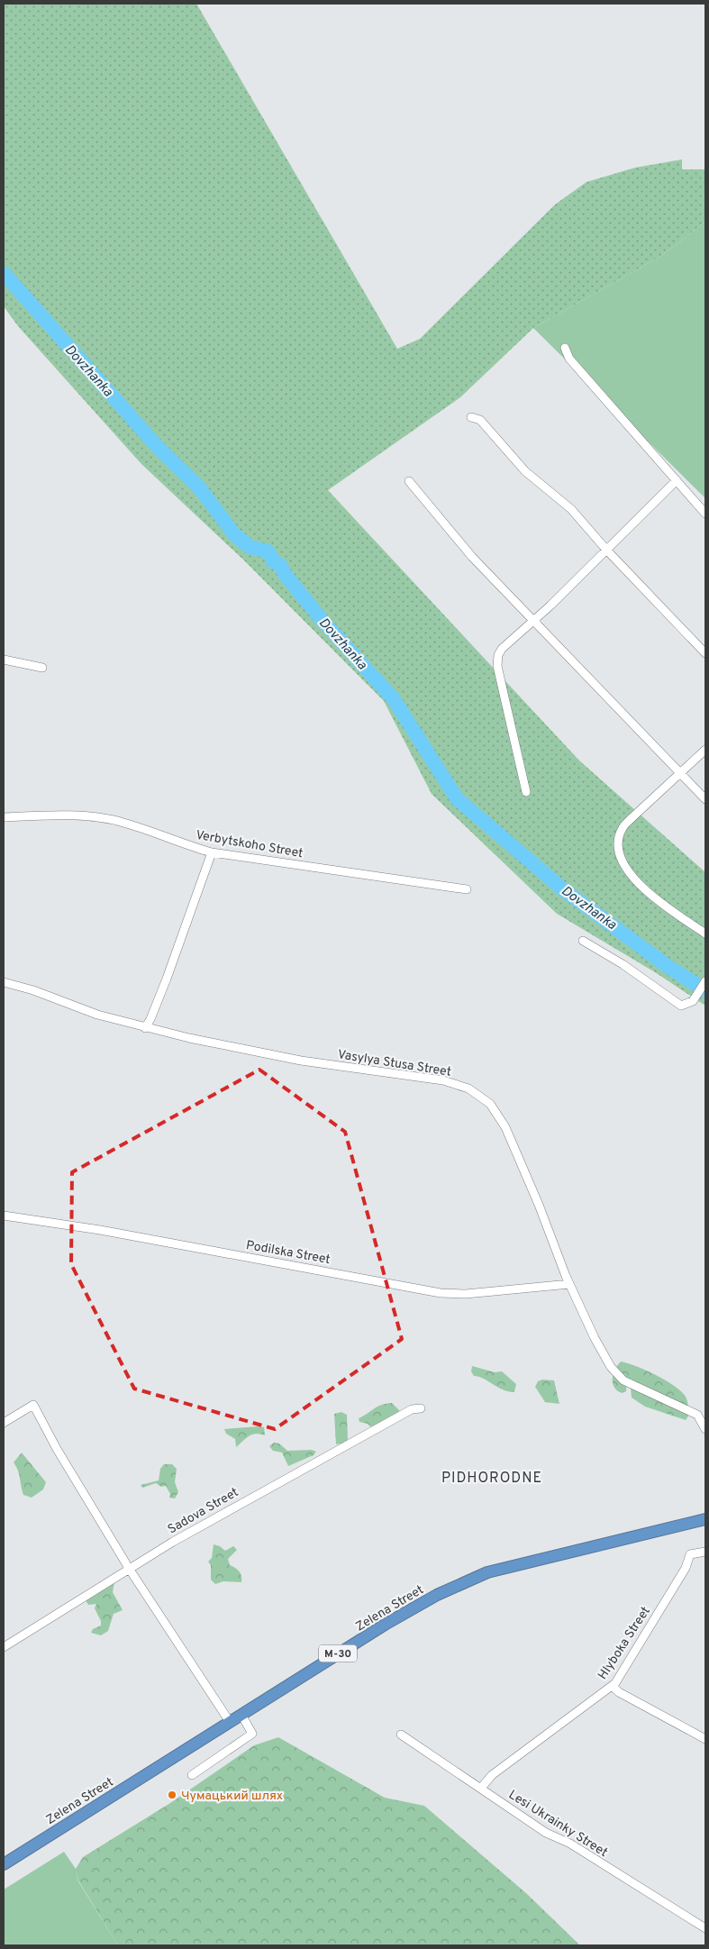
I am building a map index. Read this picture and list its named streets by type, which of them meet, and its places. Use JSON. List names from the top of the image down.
{
  "streets": {
    "highway": ["Zelena Street", "М-30"],
    "street": [
      "Verbytskoho Street",
      "Vasylya Stusa Street",
      "Podilska Street",
      "Sadova Street",
      "Hlyboka Street",
      "Lesi Ukrainky Street"
    ]
  },
  "crossings": [
    ["Vasylya Stusa Street", "Podilska Street"],
    ["Hlyboka Street", "Lesi Ukrainky Street"]
  ],
  "districts": ["PIDHORODNE"],
  "water": ["Dovzhanka"],
  "places": ["Чумацький шлях"]
}
